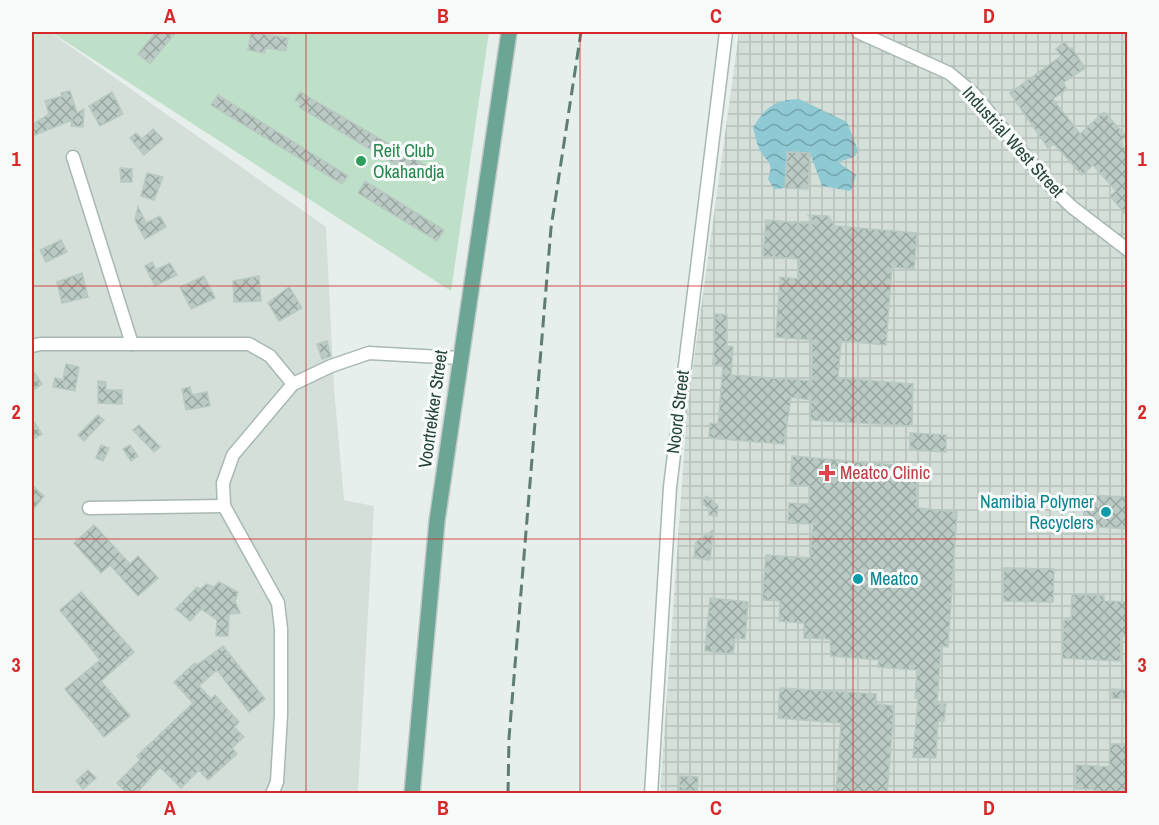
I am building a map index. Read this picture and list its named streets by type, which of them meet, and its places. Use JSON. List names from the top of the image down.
{
  "streets": {
    "main road": ["Voortrekker Street"],
    "street": ["Industrial West Street", "Noord Street"]
  },
  "places": {
    "other": ["Reit Club Okahandja", "Namibia Polymer Recyclers", "Meatco"],
    "health": ["Meatco Clinic"]
  },
  "grid": {
    "columns": [
      "A",
      "B",
      "C",
      "D"
    ],
    "rows": ["1", "2", "3"]
  }
}
